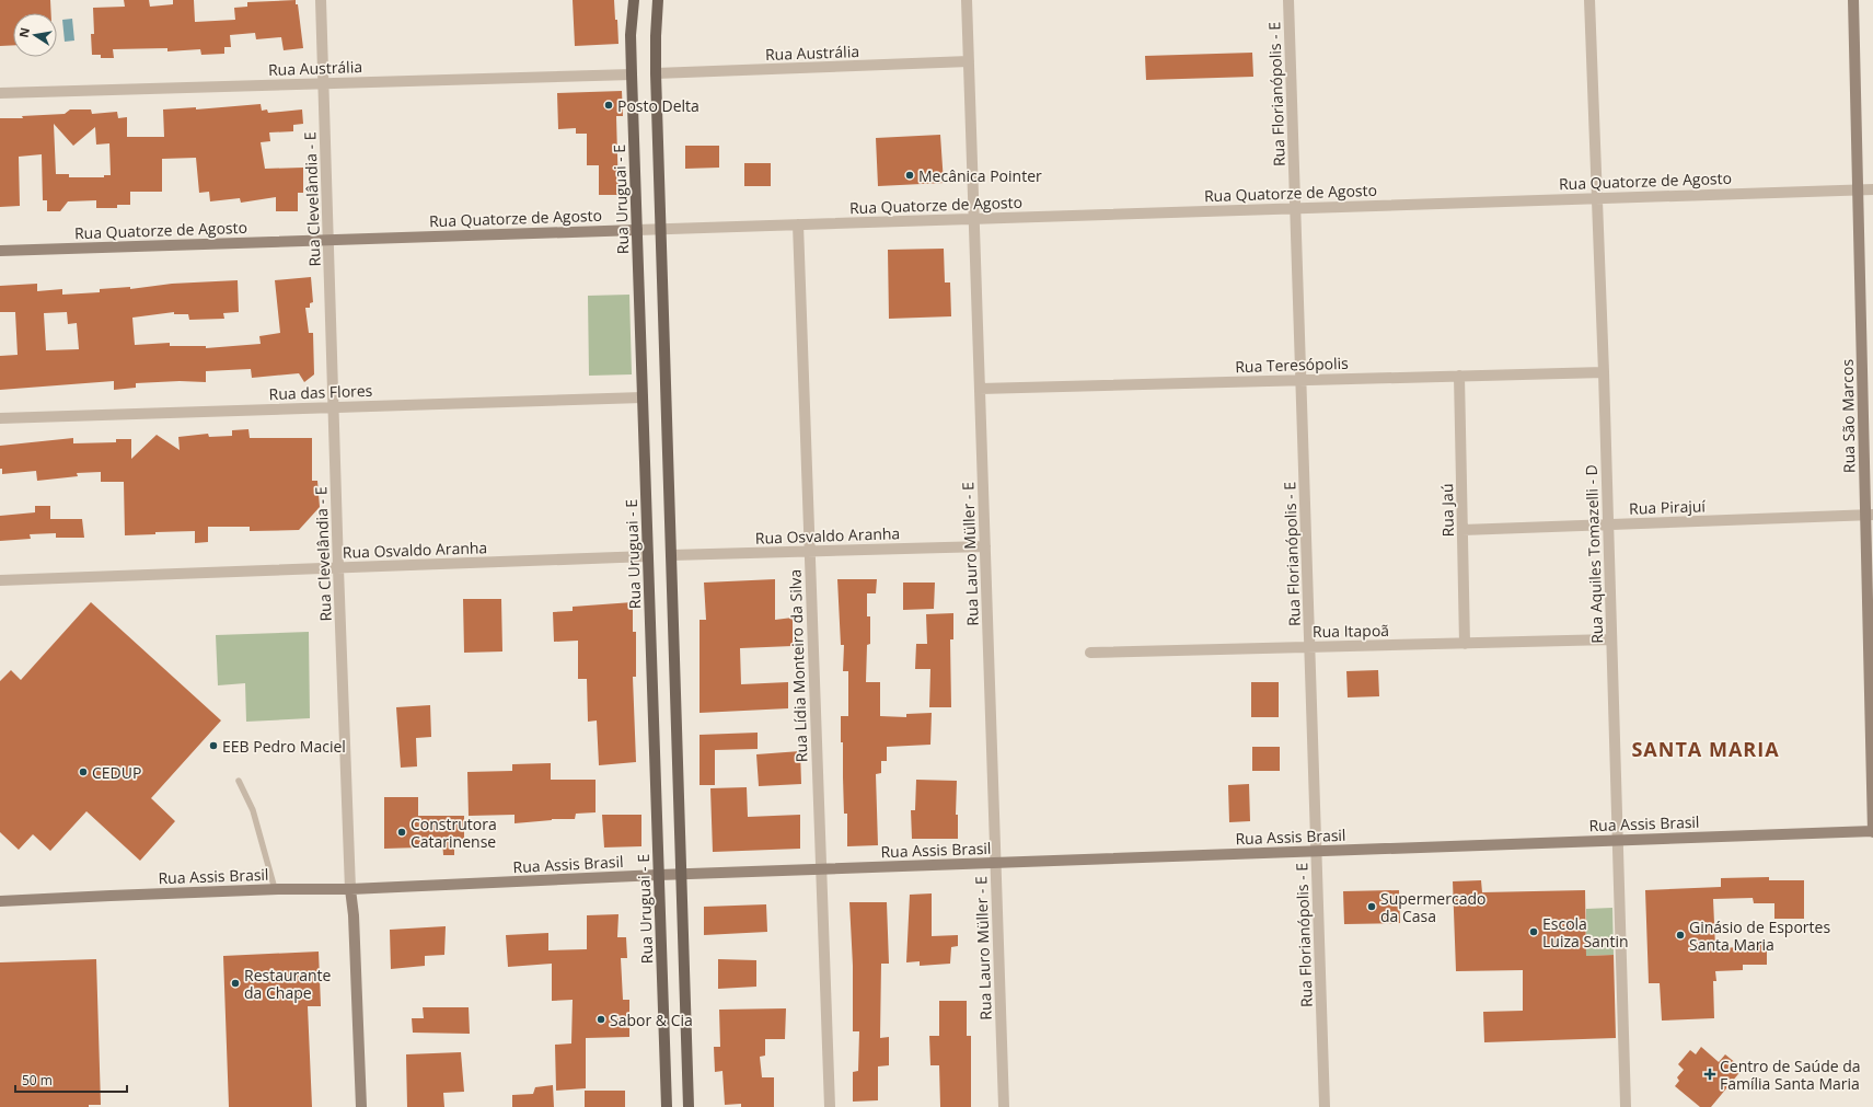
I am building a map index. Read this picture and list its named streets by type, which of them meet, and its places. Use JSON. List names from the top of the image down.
{
  "streets": {
    "main road": ["Rua Uruguai - E"],
    "street": [
      "Rua Austrália",
      "Rua Florianópolis - E",
      "Rua Quatorze de Agosto",
      "Rua Clevelândia - E",
      "Rua Teresópolis",
      "Rua das Flores",
      "Rua São Marcos",
      "Rua Pirajuí",
      "Rua Jaú",
      "Rua Osvaldo Aranha",
      "Rua Lauro Müller - E",
      "Rua Aquiles Tomazelli - D",
      "Rua Itapoã",
      "Rua Lídia Monteiro da Silva",
      "Rua Assis Brasil"
    ]
  },
  "crossings": [
    ["Rua Austrália", "Rua Clevelândia - E"],
    ["Rua Austrália", "Rua Uruguai - E"],
    ["Rua Austrália", "Rua Lauro Müller - E"],
    ["Rua Florianópolis - E", "Rua Quatorze de Agosto"],
    ["Rua Florianópolis - E", "Rua Teresópolis"],
    ["Rua Florianópolis - E", "Rua Itapoã"],
    ["Rua Florianópolis - E", "Rua Assis Brasil"],
    ["Rua Quatorze de Agosto", "Rua Clevelândia - E"],
    ["Rua Quatorze de Agosto", "Rua Uruguai - E"],
    ["Rua Quatorze de Agosto", "Rua São Marcos"],
    ["Rua Quatorze de Agosto", "Rua Lauro Müller - E"],
    ["Rua Quatorze de Agosto", "Rua Aquiles Tomazelli - D"],
    ["Rua Quatorze de Agosto", "Rua Lídia Monteiro da Silva"],
    ["Rua Clevelândia - E", "Rua das Flores"],
    ["Rua Clevelândia - E", "Rua Osvaldo Aranha"],
    ["Rua Clevelândia - E", "Rua Assis Brasil"],
    ["Rua Uruguai - E", "Rua das Flores"],
    ["Rua Uruguai - E", "Rua Osvaldo Aranha"],
    ["Rua Uruguai - E", "Rua Assis Brasil"],
    ["Rua Teresópolis", "Rua Jaú"],
    ["Rua Teresópolis", "Rua Lauro Müller - E"],
    ["Rua Teresópolis", "Rua Aquiles Tomazelli - D"],
    ["Rua São Marcos", "Rua Pirajuí"],
    ["Rua São Marcos", "Rua Assis Brasil"],
    ["Rua Pirajuí", "Rua Jaú"],
    ["Rua Pirajuí", "Rua Aquiles Tomazelli - D"],
    ["Rua Jaú", "Rua Itapoã"],
    ["Rua Osvaldo Aranha", "Rua Lauro Müller - E"],
    ["Rua Osvaldo Aranha", "Rua Lídia Monteiro da Silva"],
    ["Rua Lauro Müller - E", "Rua Assis Brasil"],
    ["Rua Aquiles Tomazelli - D", "Rua Itapoã"],
    ["Rua Aquiles Tomazelli - D", "Rua Assis Brasil"],
    ["Rua Lídia Monteiro da Silva", "Rua Assis Brasil"]
  ],
  "districts": ["SANTA MARIA"],
  "places": {
    "other": [
      "Posto Delta",
      "Mecânica Pointer",
      "EEB Pedro Maciel",
      "CEDUP",
      "Construtora Catarinense",
      "Supermercado da Casa",
      "Escola Luiza Santin",
      "Ginásio de Esportes Santa Maria",
      "Restaurante da Chape",
      "Sabor & Cia"
    ],
    "health": ["Centro de Saúde da Família Santa Maria"]
  },
  "scale_bar": "50 m",
  "north": "left"
}
